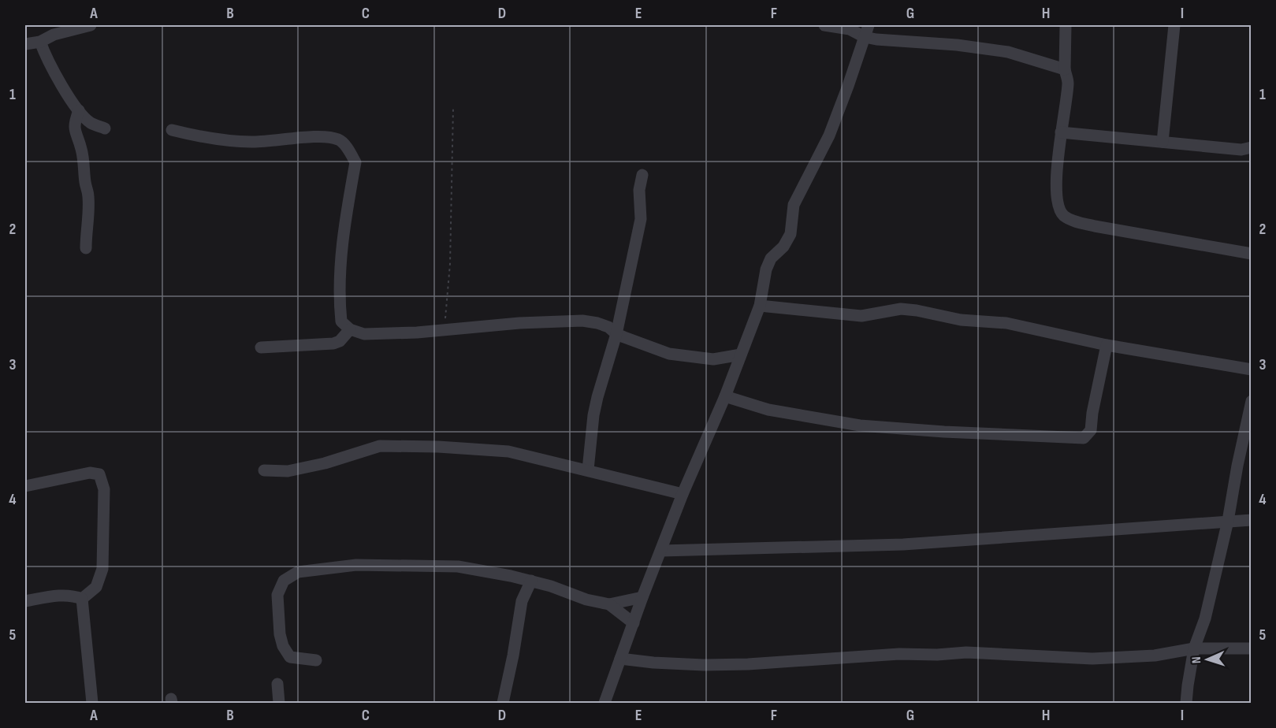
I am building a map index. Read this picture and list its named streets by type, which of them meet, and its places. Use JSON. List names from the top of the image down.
{
  "north": "left",
  "grid": {
    "columns": [
      "A",
      "B",
      "C",
      "D",
      "E",
      "F",
      "G",
      "H",
      "I"
    ],
    "rows": [
      "1",
      "2",
      "3",
      "4",
      "5"
    ]
  }
}
